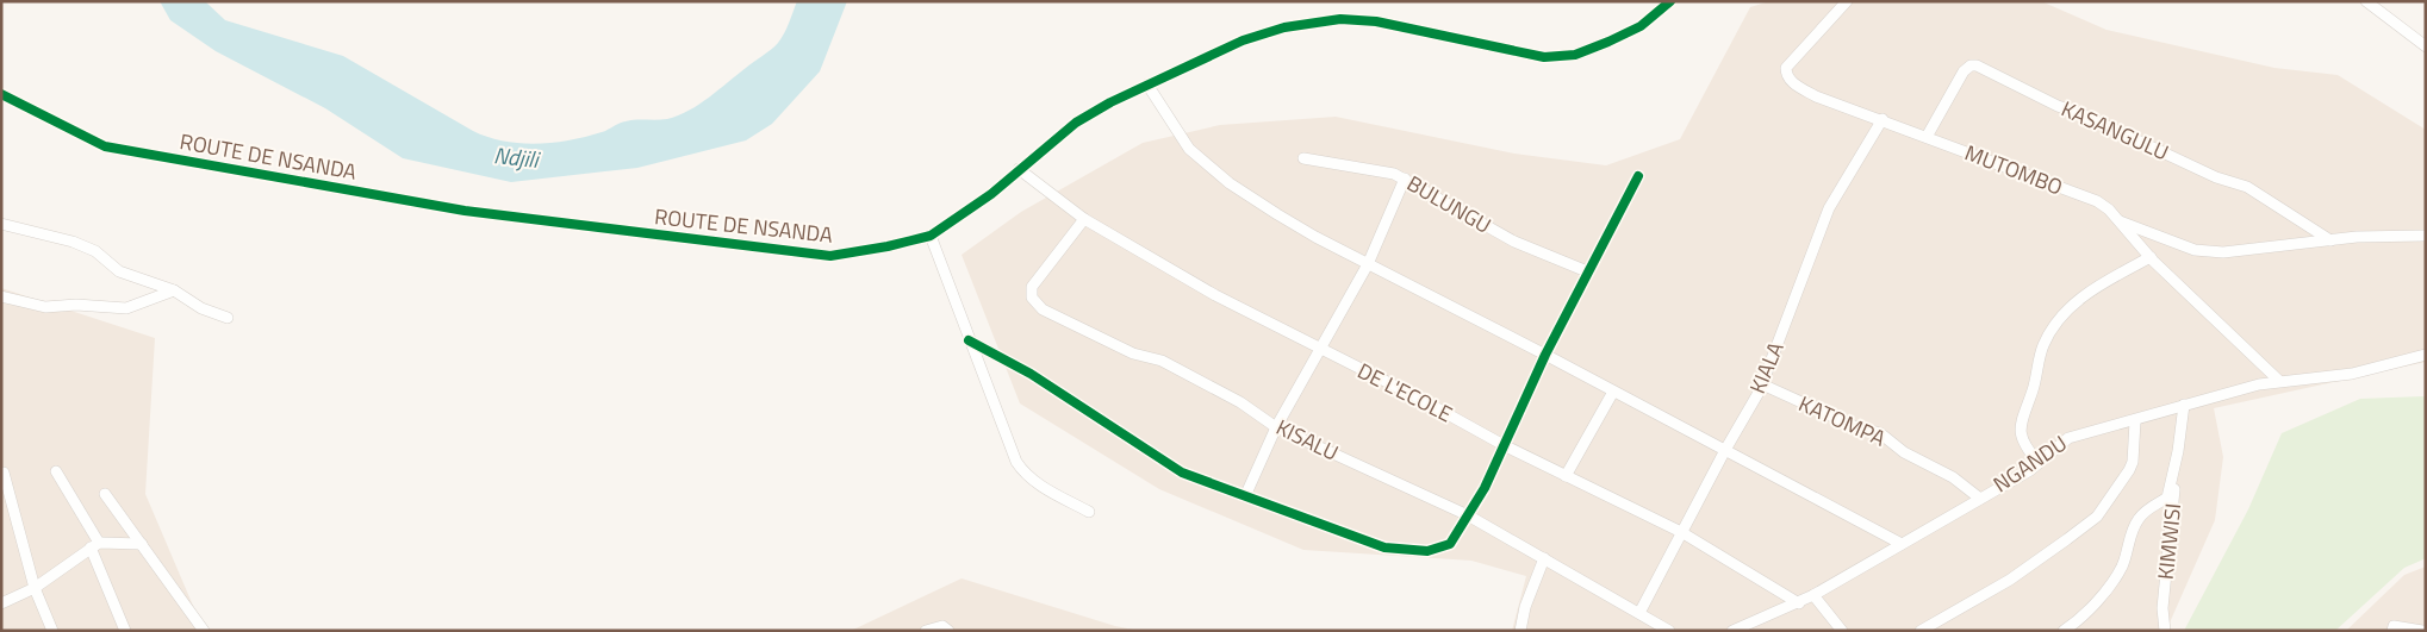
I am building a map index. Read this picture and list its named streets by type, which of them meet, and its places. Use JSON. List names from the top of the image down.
{
  "streets": {
    "street": [
      "KASANGULU",
      "ROUTE DE NSANDA",
      "MUTOMBO",
      "BULUNGU",
      "KIALA",
      "DE L'ECOLE",
      "KATOMPA",
      "KISALU",
      "NGANDU",
      "KIMWISI"
    ]
  },
  "crossings": [
    ["KASANGULU", "MUTOMBO"],
    ["ROUTE DE NSANDA", "DE L'ECOLE"],
    ["MUTOMBO", "KIALA"],
    ["MUTOMBO", "NGANDU"],
    ["KIALA", "DE L'ECOLE"],
    ["KIALA", "KATOMPA"],
    ["KIALA", "KISALU"],
    ["DE L'ECOLE", "KISALU"],
    ["DE L'ECOLE", "NGANDU"],
    ["KATOMPA", "NGANDU"]
  ],
  "water": ["Ndjili"]
}
